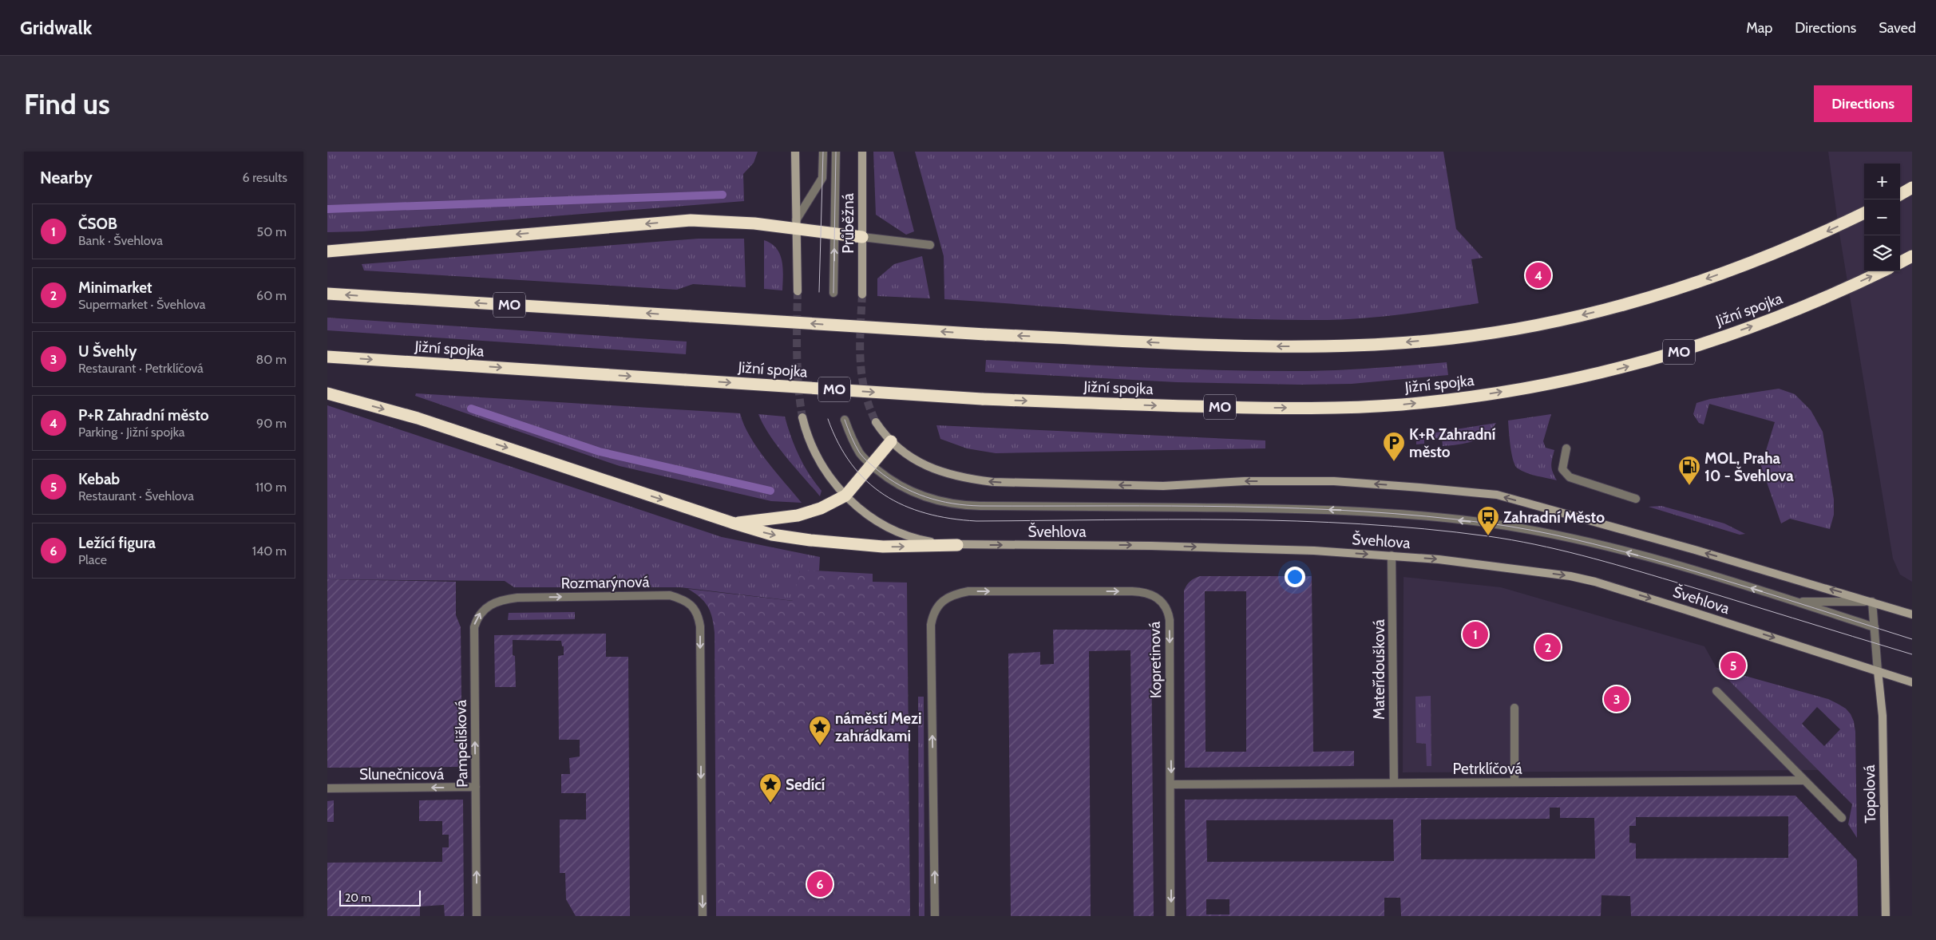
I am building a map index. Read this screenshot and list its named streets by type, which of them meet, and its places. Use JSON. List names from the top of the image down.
{
  "streets": {
    "highway": ["MO", "Jižní spojka"],
    "main road": ["Průběžná", "Švehlova", "Topolová"],
    "street": [
      "Rozmarýnová",
      "Kopretinová",
      "Mateřídoušková",
      "Pampelišková",
      "Petrklíčová",
      "Slunečnicová"
    ]
  },
  "crossings": [
    ["Švehlova", "Mateřídoušková"],
    ["Švehlova", "Topolová"],
    ["Rozmarýnová", "Pampelišková"],
    ["Kopretinová", "Petrklíčová"],
    ["Mateřídoušková", "Petrklíčová"],
    ["Pampelišková", "Slunečnicová"]
  ],
  "one_way": ["Pampelišková", "Slunečnicová"],
  "places": {
    "parking": ["K+R Zahradní město"],
    "fuel station": ["MOL, Praha 10 - Švehlova"],
    "bus stop": ["Zahradní Město"],
    "place": ["náměstí Mezi zahrádkami", "Sedící"]
  },
  "scale_bar": "20 m",
  "page": {
    "header": "Gridwalk",
    "nav": ["Map", "Directions", "Saved"],
    "buttons": "Directions",
    "title": "Find us",
    "heading": ["Nearby", "6 results"],
    "map_buttons": ["+", "−"],
    "list": [
      {
        "mark": "1",
        "name": "ČSOB",
        "note": "Bank · Švehlova",
        "value": "50 m"
      },
      {
        "mark": "2",
        "name": "Minimarket",
        "note": "Supermarket · Švehlova",
        "value": "60 m"
      },
      {
        "mark": "3",
        "name": "U Švehly",
        "note": "Restaurant · Petrklíčová",
        "value": "80 m"
      },
      {
        "mark": "4",
        "name": "P+R Zahradní město",
        "note": "Parking · Jižní spojka",
        "value": "90 m"
      },
      {
        "mark": "5",
        "name": "Kebab",
        "note": "Restaurant · Švehlova",
        "value": "110 m"
      },
      {
        "mark": "6",
        "name": "Ležící figura",
        "note": "Place",
        "value": "140 m"
      }
    ],
    "pins": [
      "4",
      "1",
      "2",
      "5",
      "3",
      "6"
    ],
    "scale": "20 m"
  }
}
